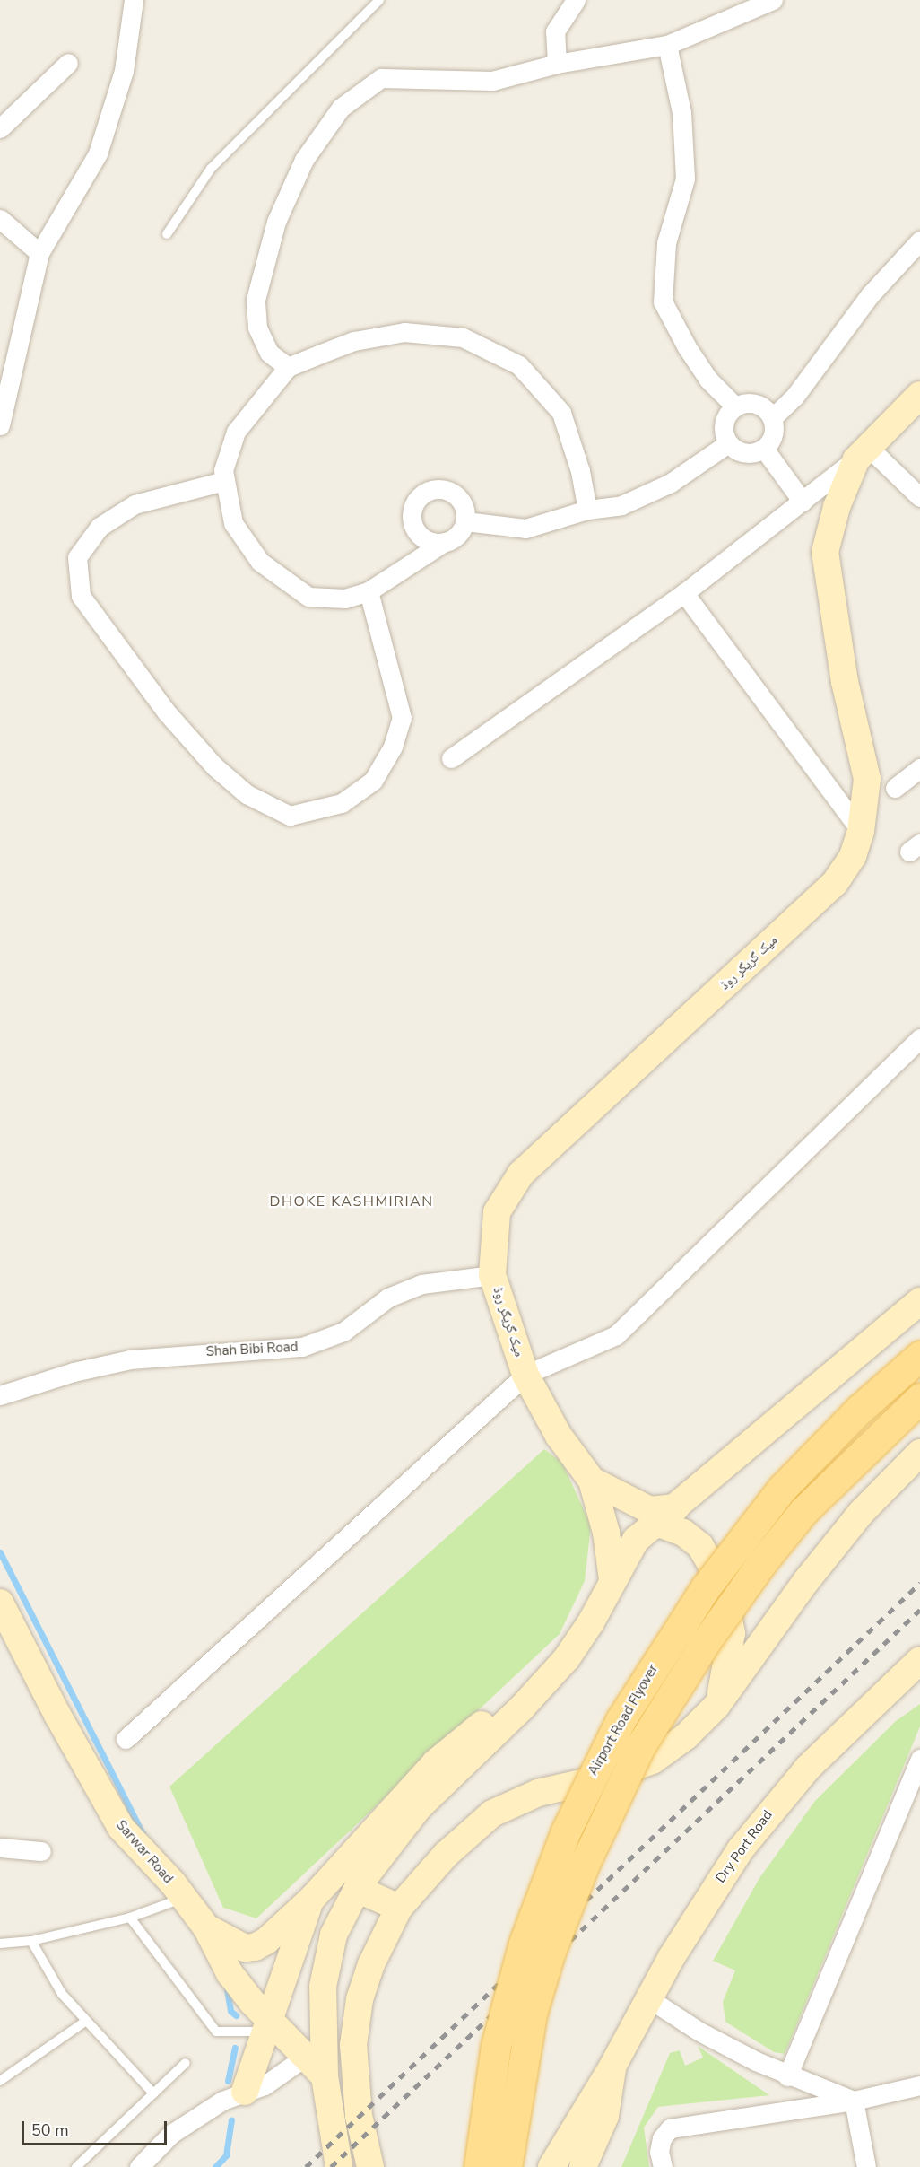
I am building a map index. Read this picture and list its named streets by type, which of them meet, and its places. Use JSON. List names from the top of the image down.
{
  "streets": {
    "main road": ["Airport Road Flyover"],
    "street": [
      "میک گریگر روڈ",
      "Shah Bibi Road",
      "Dry Port Road",
      "Sarwar Road"
    ]
  },
  "crossings": [
    ["میک گریگر روڈ", "Shah Bibi Road"]
  ],
  "districts": ["DHOKE KASHMIRIAN"],
  "scale_bar": "50 m"
}
